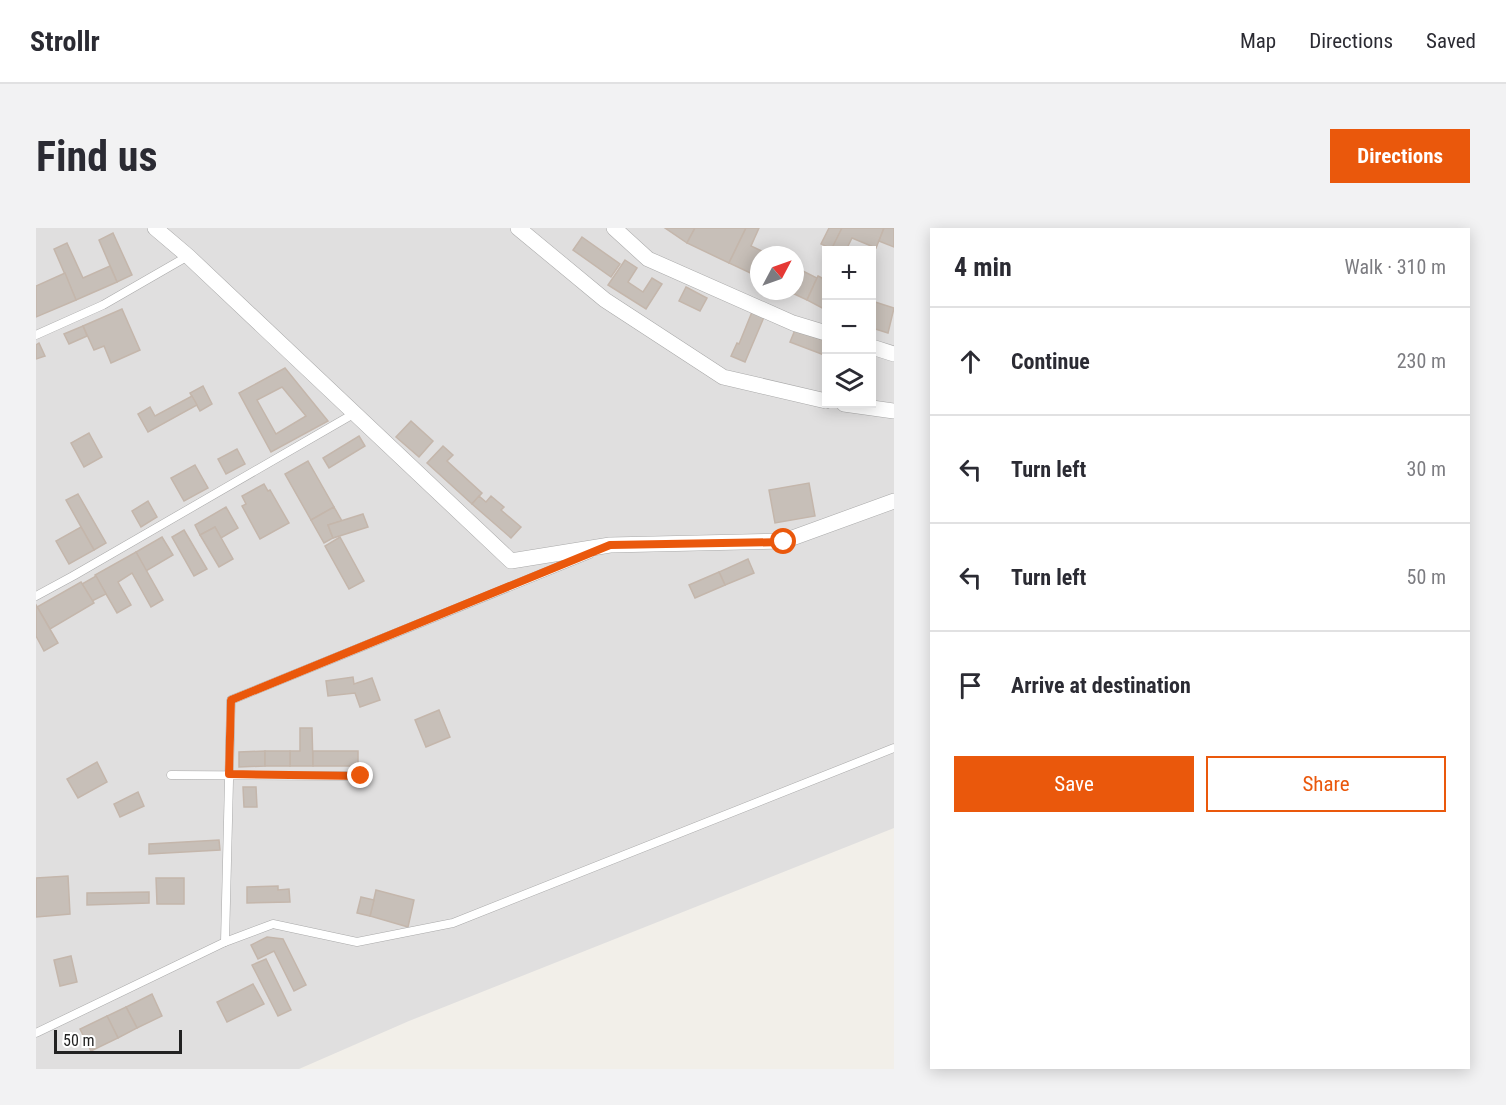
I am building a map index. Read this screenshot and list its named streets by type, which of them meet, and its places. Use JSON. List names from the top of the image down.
{
  "scale_bar": "50 m",
  "north": "top right",
  "page": {
    "header": "Strollr",
    "nav": ["Map", "Directions", "Saved"],
    "buttons": [
      "Directions",
      ["Save", "Share"]
    ],
    "title": "Find us",
    "heading": ["4 min", "Walk · 310 m"],
    "map_buttons": ["+", "−"],
    "list": [
      ["Continue", "230 m"],
      ["Turn left", "30 m"],
      ["Turn left", "50 m"],
      "Arrive at destination"
    ],
    "scale": "50 m"
  }
}
